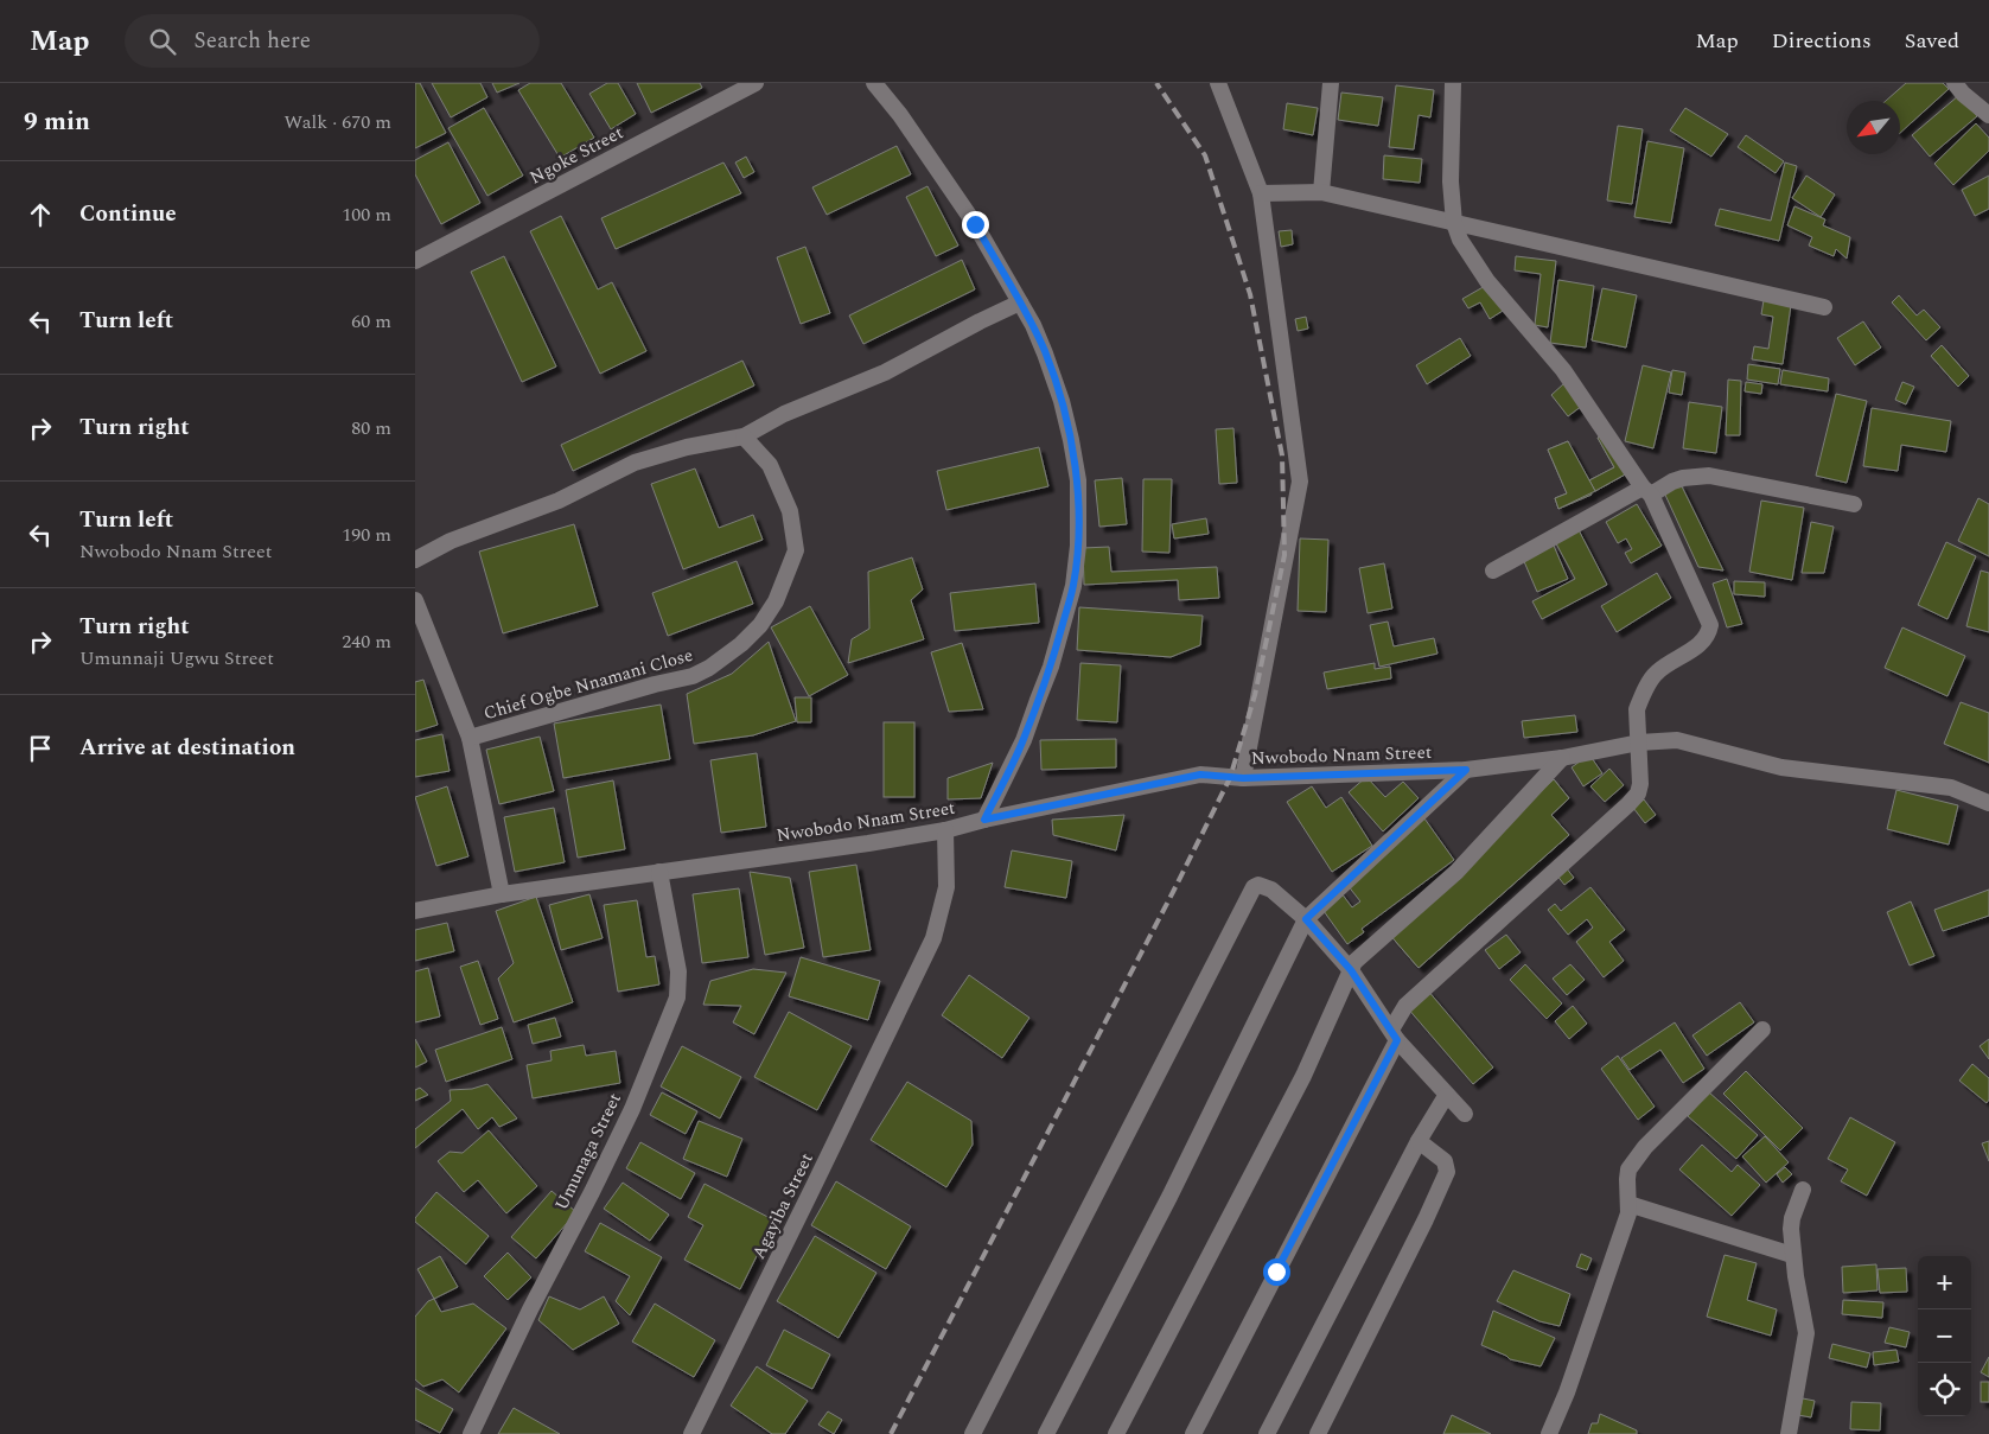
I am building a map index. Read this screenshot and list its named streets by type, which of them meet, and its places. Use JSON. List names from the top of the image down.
{
  "streets": {
    "street": [
      "Ngoke Street",
      "Chief Ogbe Nnamani Close",
      "Nwobodo Nnam Street",
      "Umunaga Street",
      "Agayiba Street"
    ]
  },
  "crossings": [
    ["Nwobodo Nnam Street", "Umunaga Street"],
    ["Nwobodo Nnam Street", "Agayiba Street"]
  ],
  "north": "bottom left",
  "page": {
    "header": "Map",
    "search": "Search here",
    "nav": ["Map", "Directions", "Saved"],
    "heading": ["9 min", "Walk · 670 m"],
    "list": [
      ["Continue", "100 m"],
      ["Turn left", "60 m"],
      ["Turn right", "80 m"],
      ["Turn left", "Nwobodo Nnam Street", "190 m"],
      ["Turn right", "Umunnaji Ugwu Street", "240 m"],
      "Arrive at destination"
    ],
    "map_buttons": ["+", "−"]
  }
}
